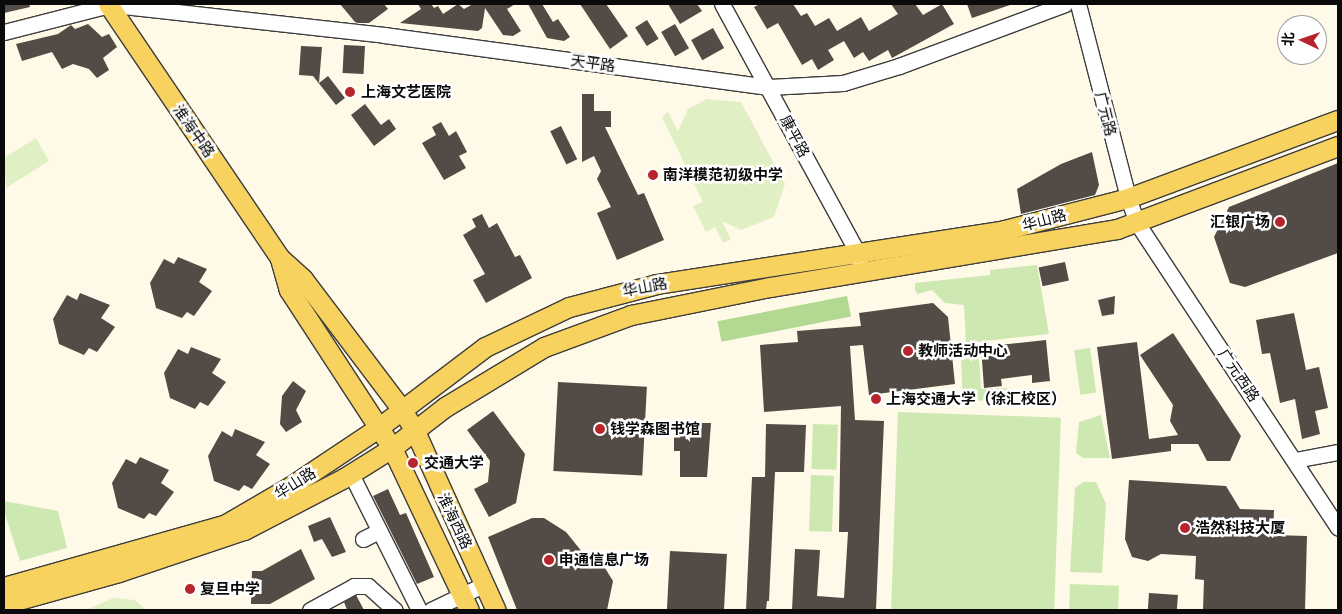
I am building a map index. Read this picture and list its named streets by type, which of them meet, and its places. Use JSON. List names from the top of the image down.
{
  "streets": {
    "main road": ["淮海中路", "华山路", "淮海西路"],
    "street": [
      "天平路",
      "广元路",
      "康平路",
      "广元西路"
    ]
  },
  "crossings": [
    ["天平路", "淮海中路"],
    ["天平路", "康平路"],
    ["广元路", "华山路"],
    ["广元路", "广元西路"],
    ["淮海中路", "华山路"],
    ["淮海中路", "淮海西路"],
    ["康平路", "华山路"],
    ["华山路", "广元西路"],
    ["华山路", "淮海西路"]
  ],
  "places": [
    "上海文艺医院",
    "南洋模范初级中学",
    "汇银广场",
    "教师活动中心",
    "上海交通大学（徐汇校区）",
    "钱学森图书馆",
    "交通大学",
    "浩然科技大厦",
    "申通信息广场",
    "复旦中学"
  ],
  "north": "left"
}
